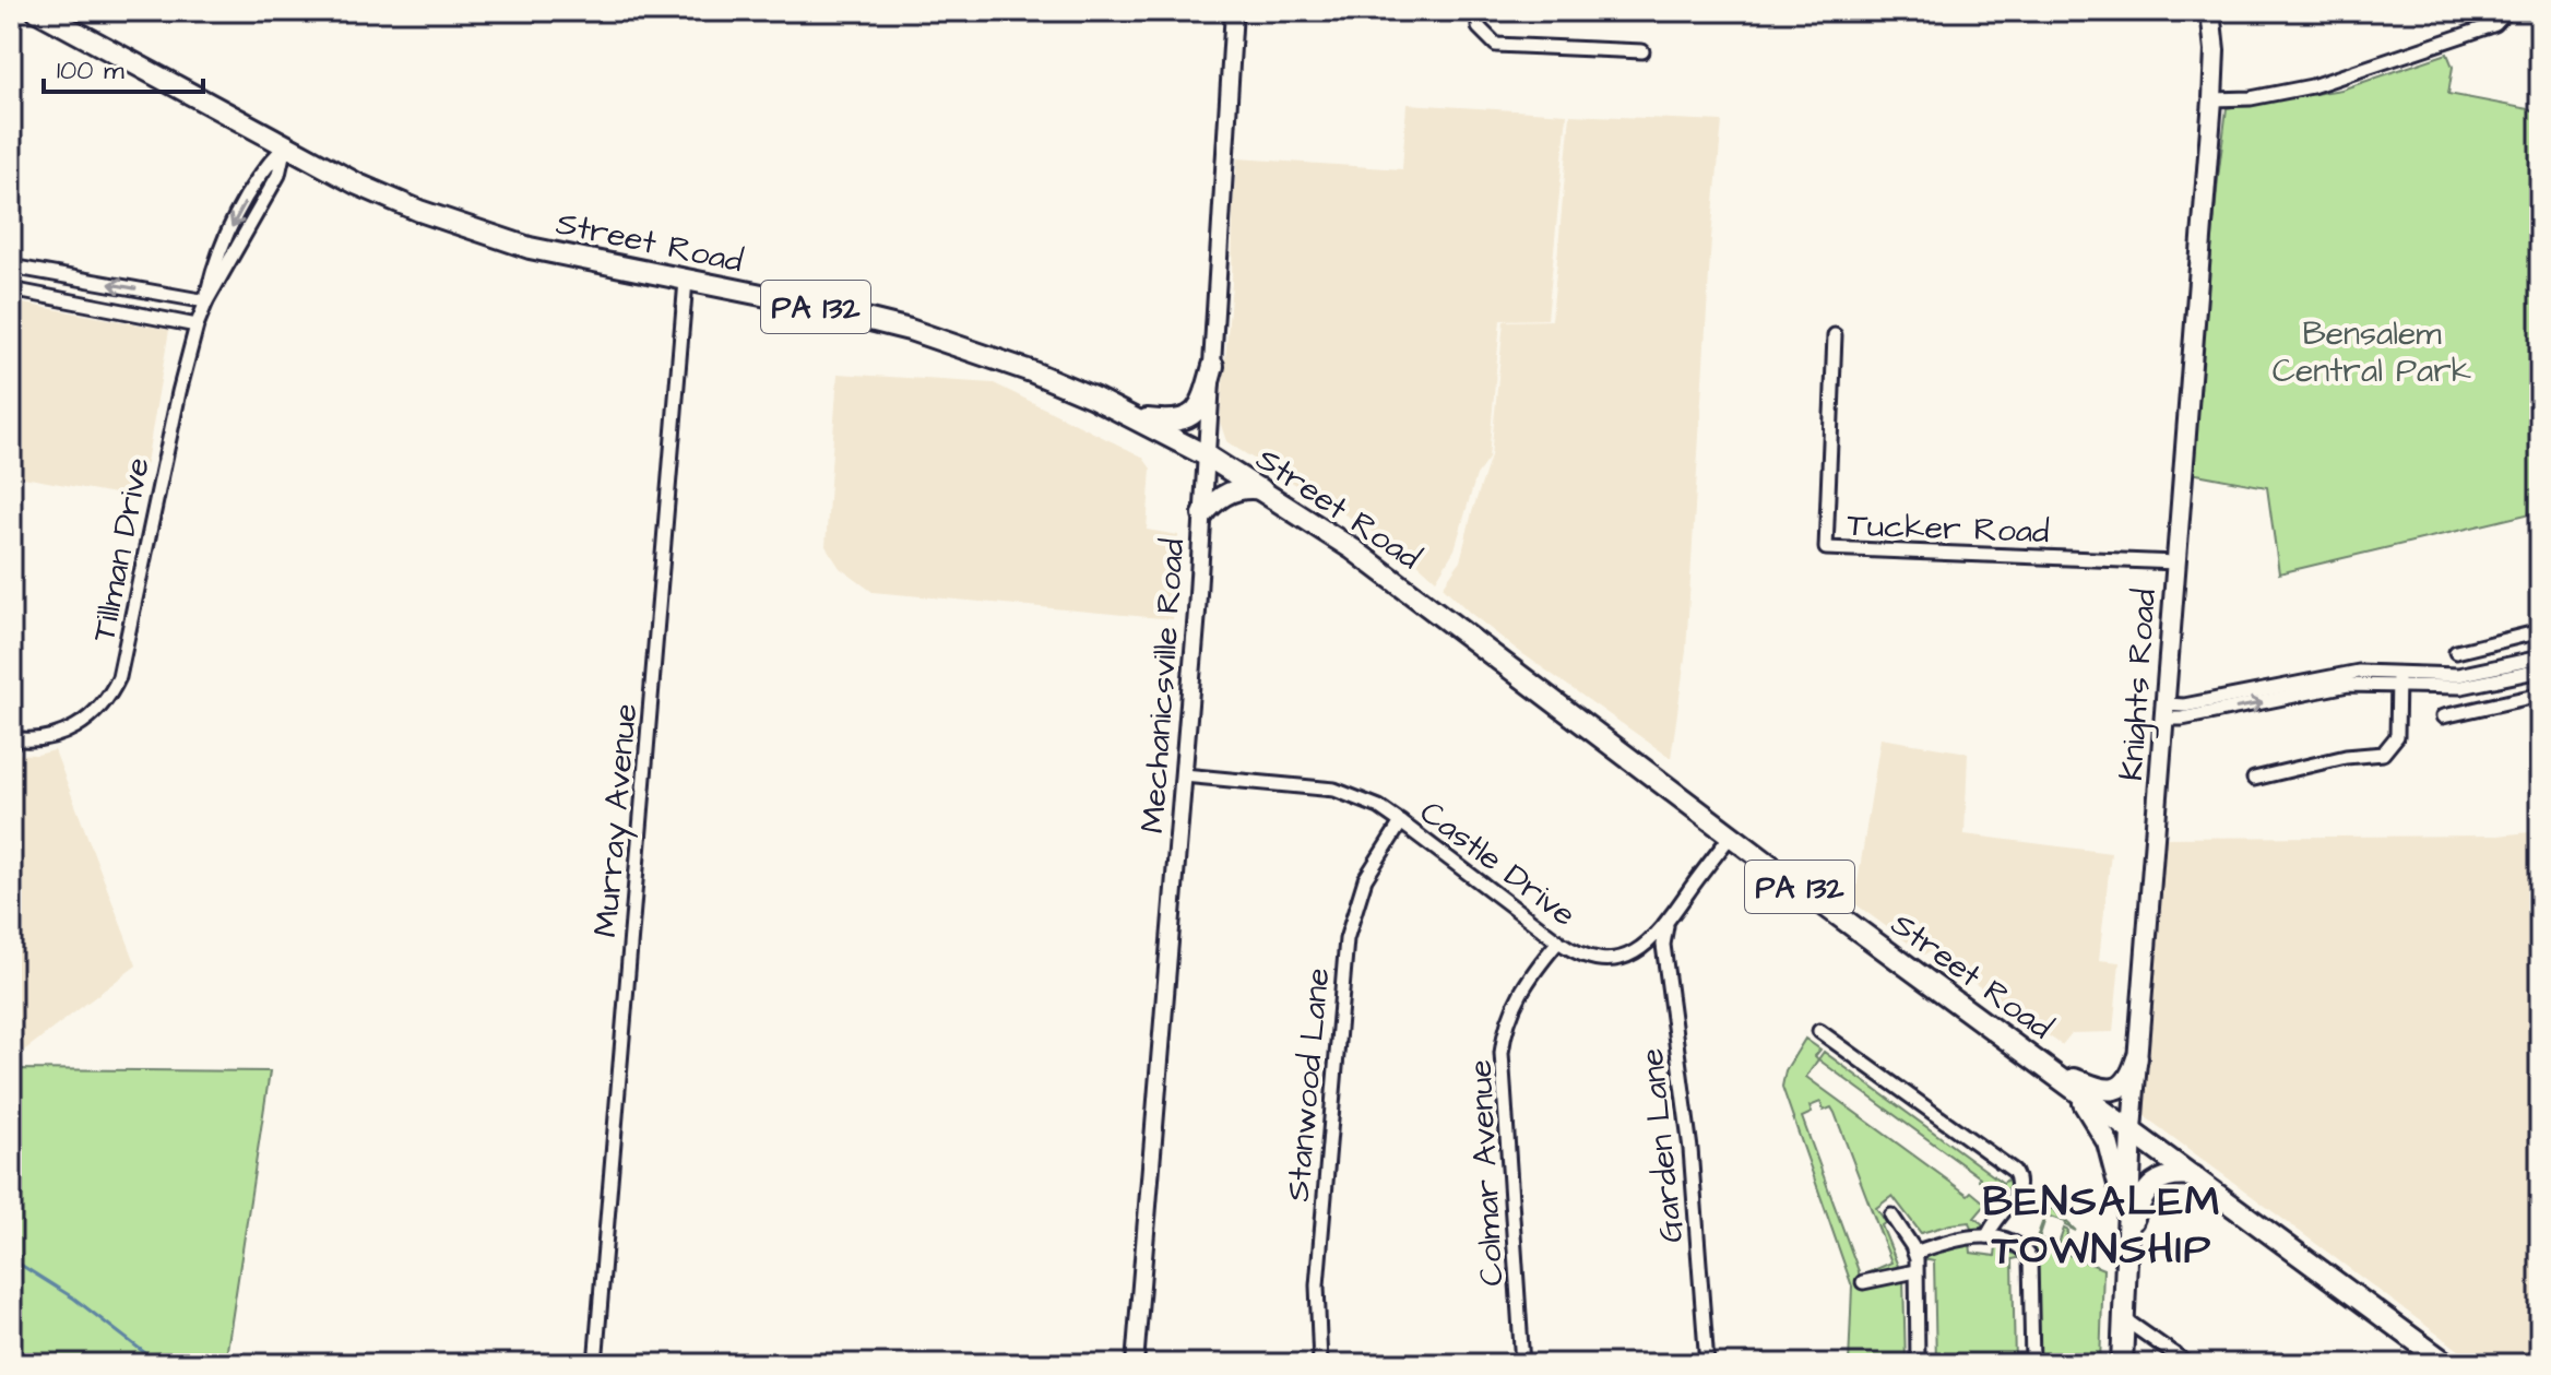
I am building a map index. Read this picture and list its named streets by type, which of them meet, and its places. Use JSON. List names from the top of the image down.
{
  "streets": {
    "main road": ["Street Road", "PA 132", "Knights Road"],
    "street": [
      "Tucker Road",
      "Tillman Drive",
      "Mechanicsville Road",
      "Murray Avenue",
      "Castle Drive",
      "Stanwood Lane",
      "Garden Lane",
      "Colmar Avenue"
    ]
  },
  "crossings": [
    ["Street Road", "Tillman Drive"],
    ["Street Road", "Knights Road"],
    ["Street Road", "Mechanicsville Road"],
    ["Street Road", "Murray Avenue"],
    ["Street Road", "Castle Drive"],
    ["Tucker Road", "Knights Road"],
    ["Mechanicsville Road", "Castle Drive"],
    ["Castle Drive", "Stanwood Lane"],
    ["Castle Drive", "Garden Lane"],
    ["Castle Drive", "Colmar Avenue"]
  ],
  "districts": ["BENSALEM TOWNSHIP"],
  "parks": ["Bensalem Central Park"],
  "scale_bar": "100 m"
}
